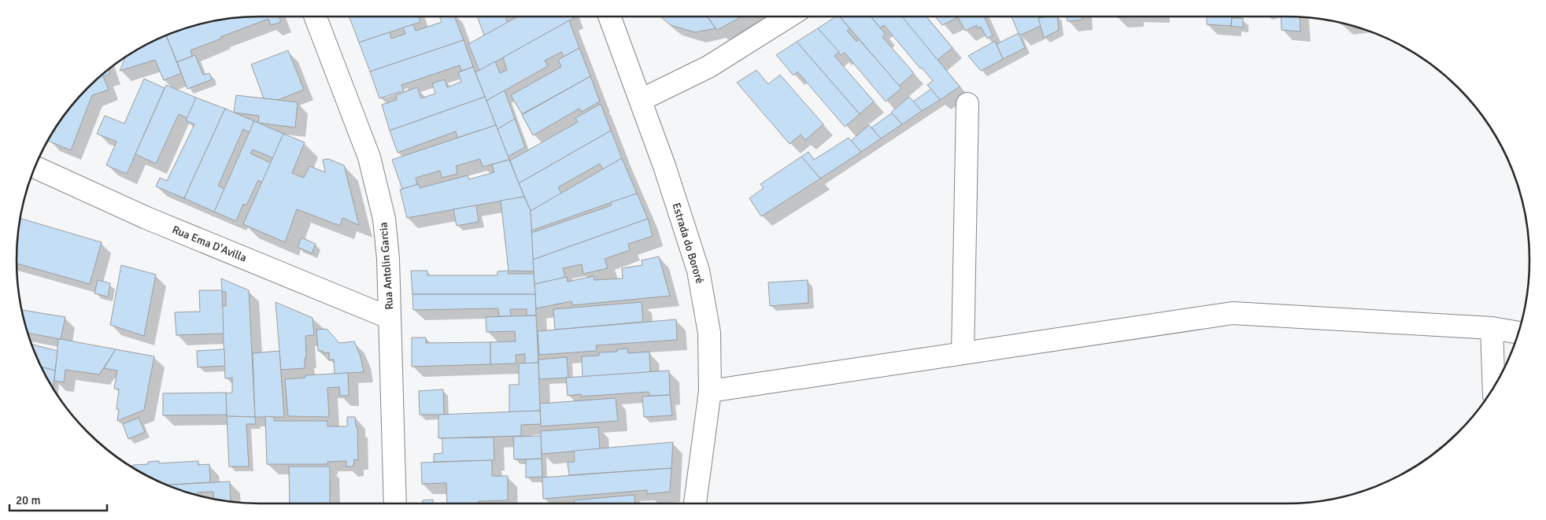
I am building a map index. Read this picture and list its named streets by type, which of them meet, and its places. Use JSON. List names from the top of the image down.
{
  "streets": {
    "street": ["Estrada do Bororé", "Rua Ema D'Avilla", "Rua Antolin Garcia"]
  },
  "crossings": [
    ["Rua Ema D'Avilla", "Rua Antolin Garcia"]
  ],
  "scale_bar": "20 m"
}
